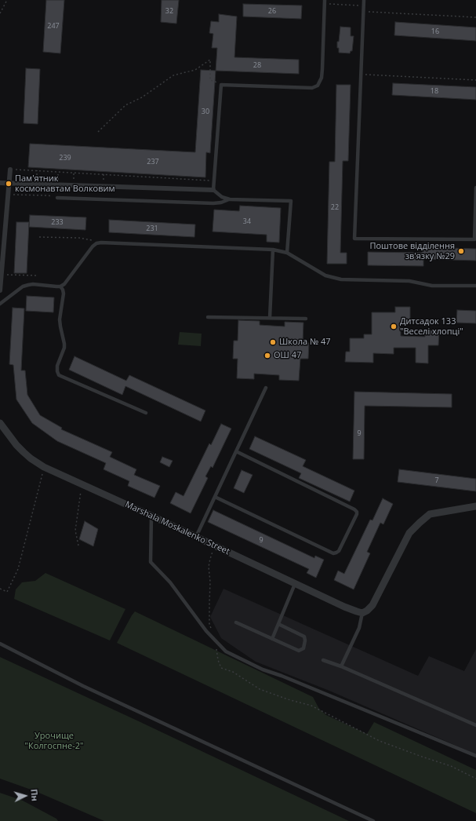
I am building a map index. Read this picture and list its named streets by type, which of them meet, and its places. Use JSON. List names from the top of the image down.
{
  "streets": {
    "street": ["Marshala Moskalenko Street"]
  },
  "parks": ["Урочище \"Колгоспне-2\""],
  "places": [
    "Пам'ятник космонавтам Волковим",
    "Поштове відділення зв'язку №29",
    "Дитсадок 133 \"Веселі хлопці\"",
    "Школа № 47",
    "ОШ 47"
  ],
  "house_numbers": [
    "32",
    "26",
    "247",
    "16",
    "28",
    "18",
    "30",
    "239",
    "237",
    "22",
    "34",
    "233",
    "231",
    "9",
    "7",
    "9"
  ],
  "north": "right"
}
